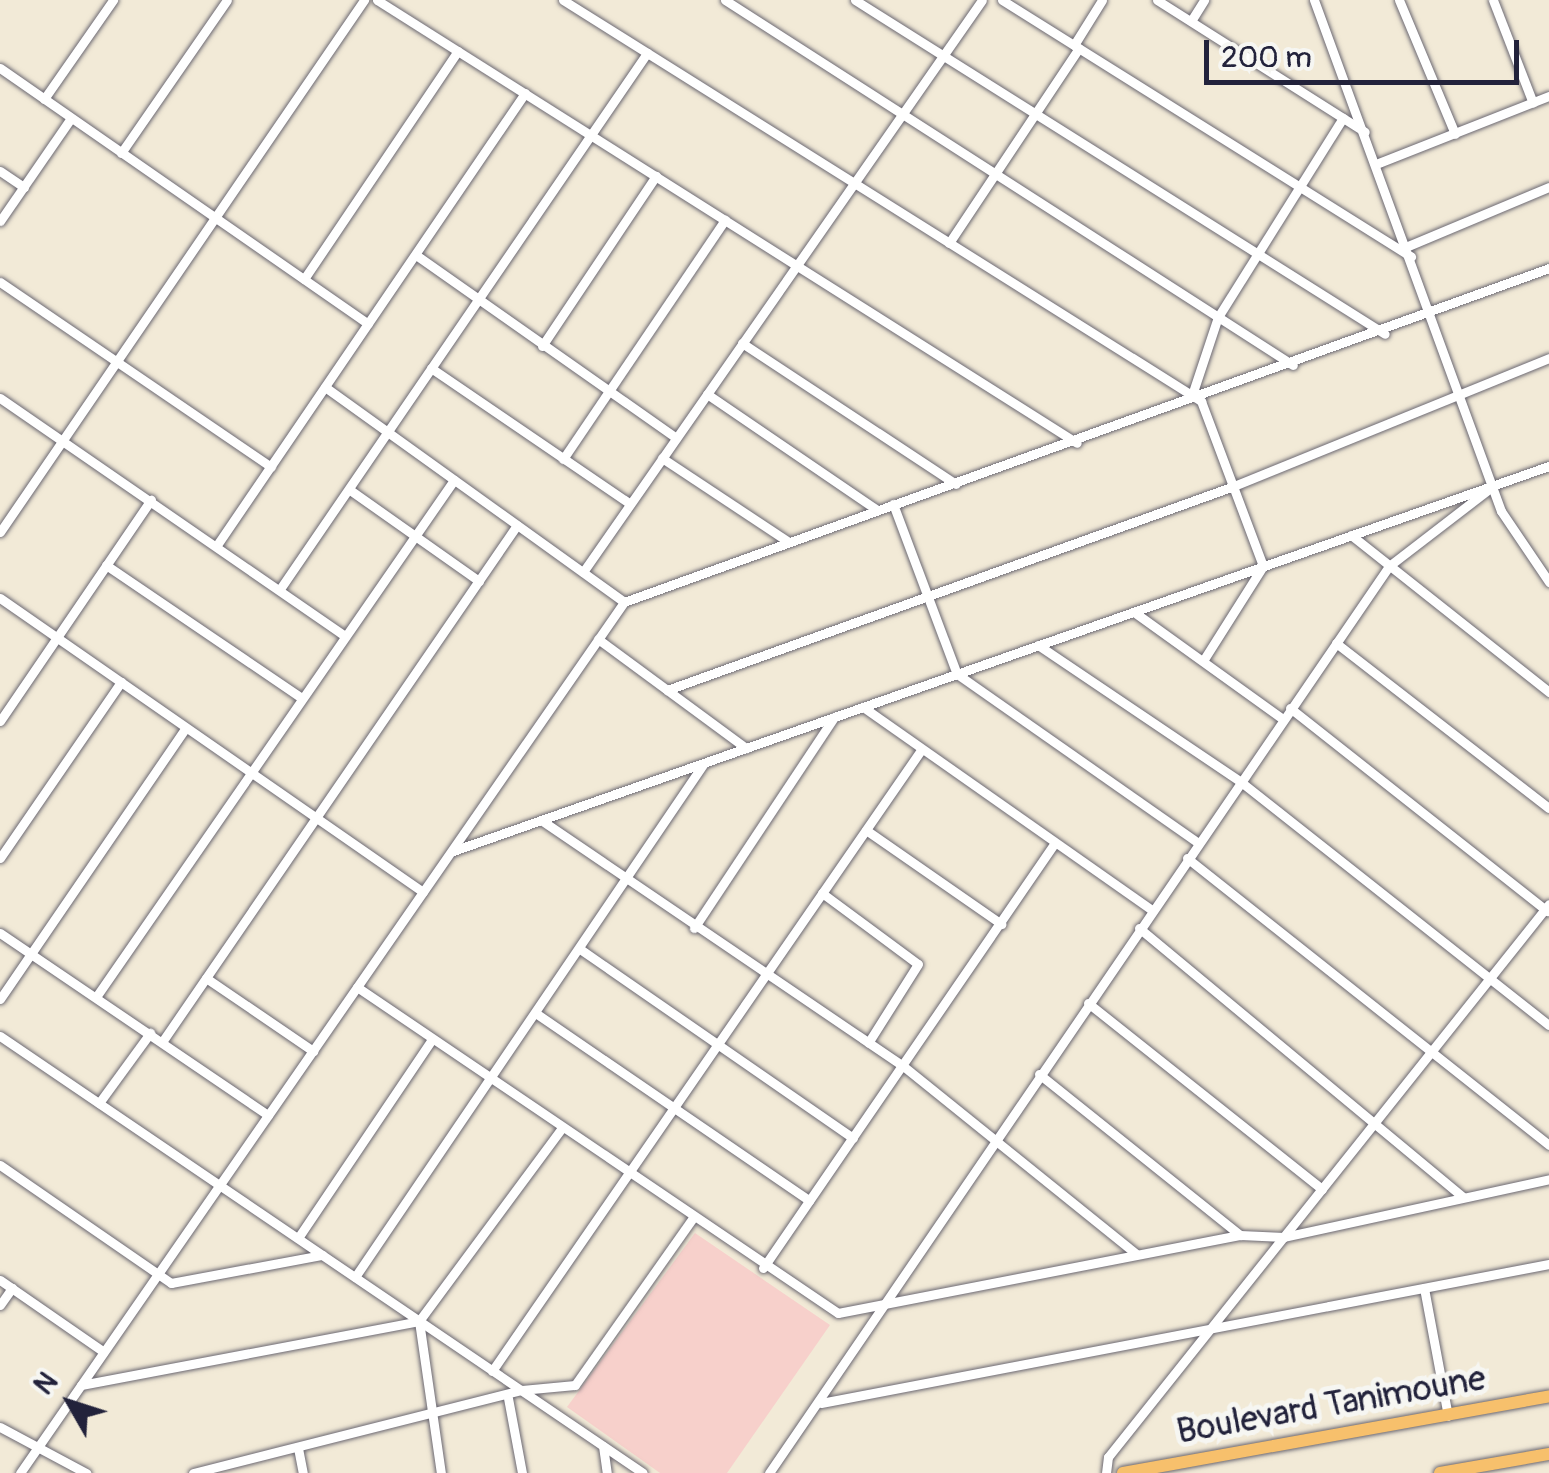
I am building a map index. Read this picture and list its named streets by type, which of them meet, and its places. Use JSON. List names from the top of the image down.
{
  "streets": {
    "main road": ["Boulevard Tanimoune"]
  },
  "scale_bar": "200 m",
  "north": "top left"
}
